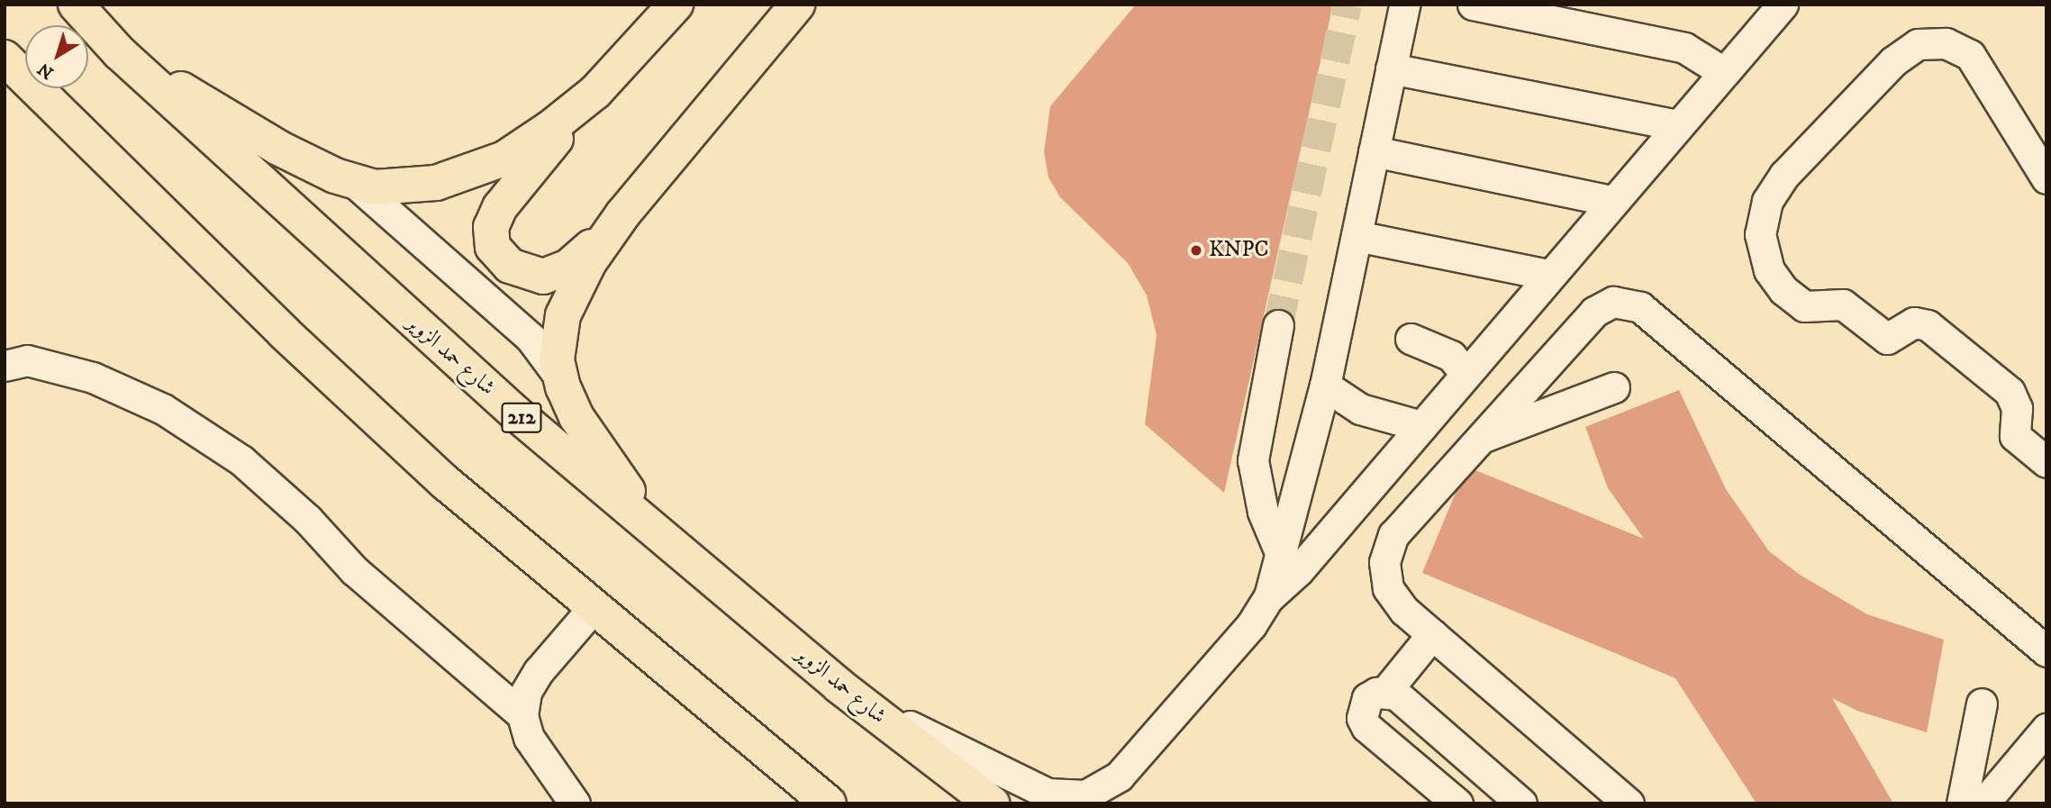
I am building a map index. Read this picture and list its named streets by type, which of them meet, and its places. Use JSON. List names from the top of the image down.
{
  "streets": {
    "main road": ["شارع حمد الزوير", "212"]
  },
  "places": ["KNPC"],
  "north": "bottom left"
}
